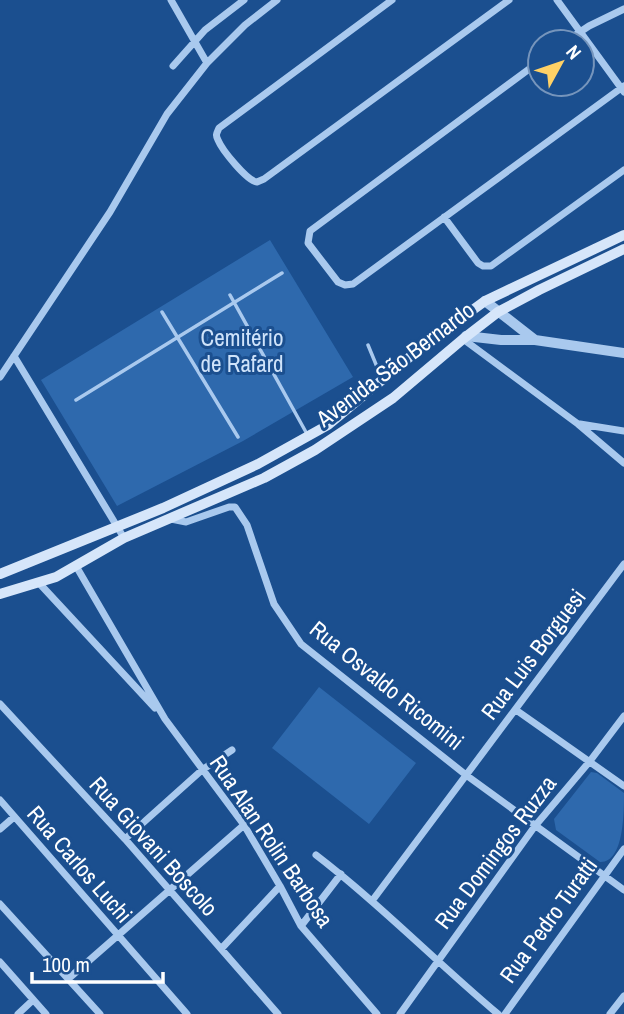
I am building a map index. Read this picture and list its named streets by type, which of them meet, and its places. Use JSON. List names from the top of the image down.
{
  "streets": {
    "main road": ["Avenida São Bernardo"],
    "street": [
      "Rua Luis Borguesi",
      "Rua Osvaldo Ricomini",
      "Rua Alan Rolin Barbosa",
      "Rua Giovani Boscolo",
      "Rua Domingos Ruzza",
      "Rua Carlos Luchi",
      "Rua Pedro Turatti"
    ]
  },
  "crossings": [
    ["Avenida São Bernardo", "Rua Osvaldo Ricomini"],
    ["Rua Luis Borguesi", "Rua Osvaldo Ricomini"],
    ["Rua Osvaldo Ricomini", "Rua Domingos Ruzza"],
    ["Rua Osvaldo Ricomini", "Rua Pedro Turatti"]
  ],
  "parks": ["Cemitério de Rafard"],
  "scale_bar": "100 m",
  "north": "top right"
}
